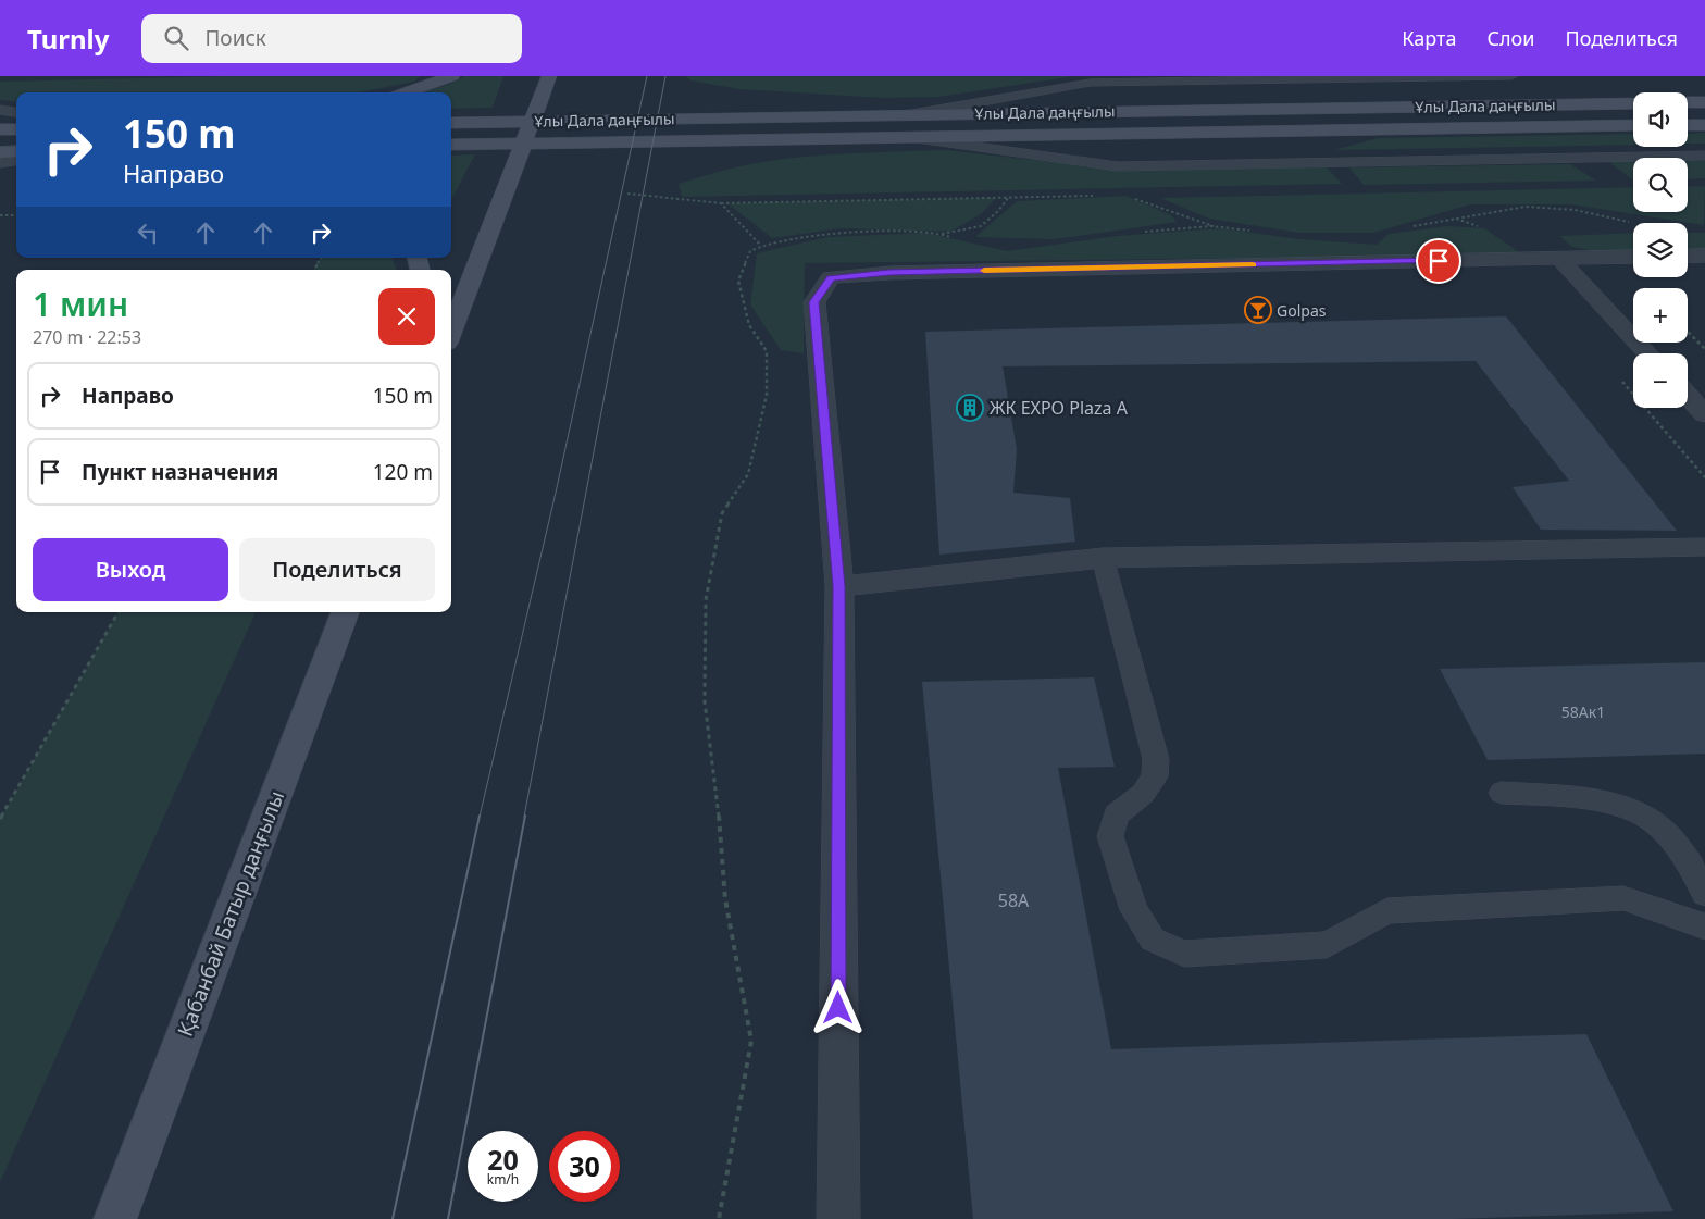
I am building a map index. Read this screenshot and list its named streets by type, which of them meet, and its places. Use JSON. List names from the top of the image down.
{
  "streets": {
    "main road": ["Ұлы Дала даңғылы", "Қабанбай Батыр даңғылы"]
  },
  "places": {
    "bar": ["Golpas"],
    "building": ["ЖК EXPO Plaza A"]
  },
  "house_numbers": ["58Ак1", "58А"],
  "page": {
    "header": "Turnly",
    "search": "Поиск",
    "nav": ["Карта", "Слои", "Поделиться"],
    "map_buttons": ["+", "−"],
    "turn": ["150 m", "Направо"],
    "heading": ["1 мин", "270 m · 22:53"],
    "list": [
      {
        "name": "Направо",
        "value": "150 m"
      },
      {
        "name": "Пункт назначения",
        "value": "120 m"
      }
    ],
    "buttons": ["Выход", "Поделиться"],
    "speed": "20 km/h",
    "limit": "30"
  }
}
